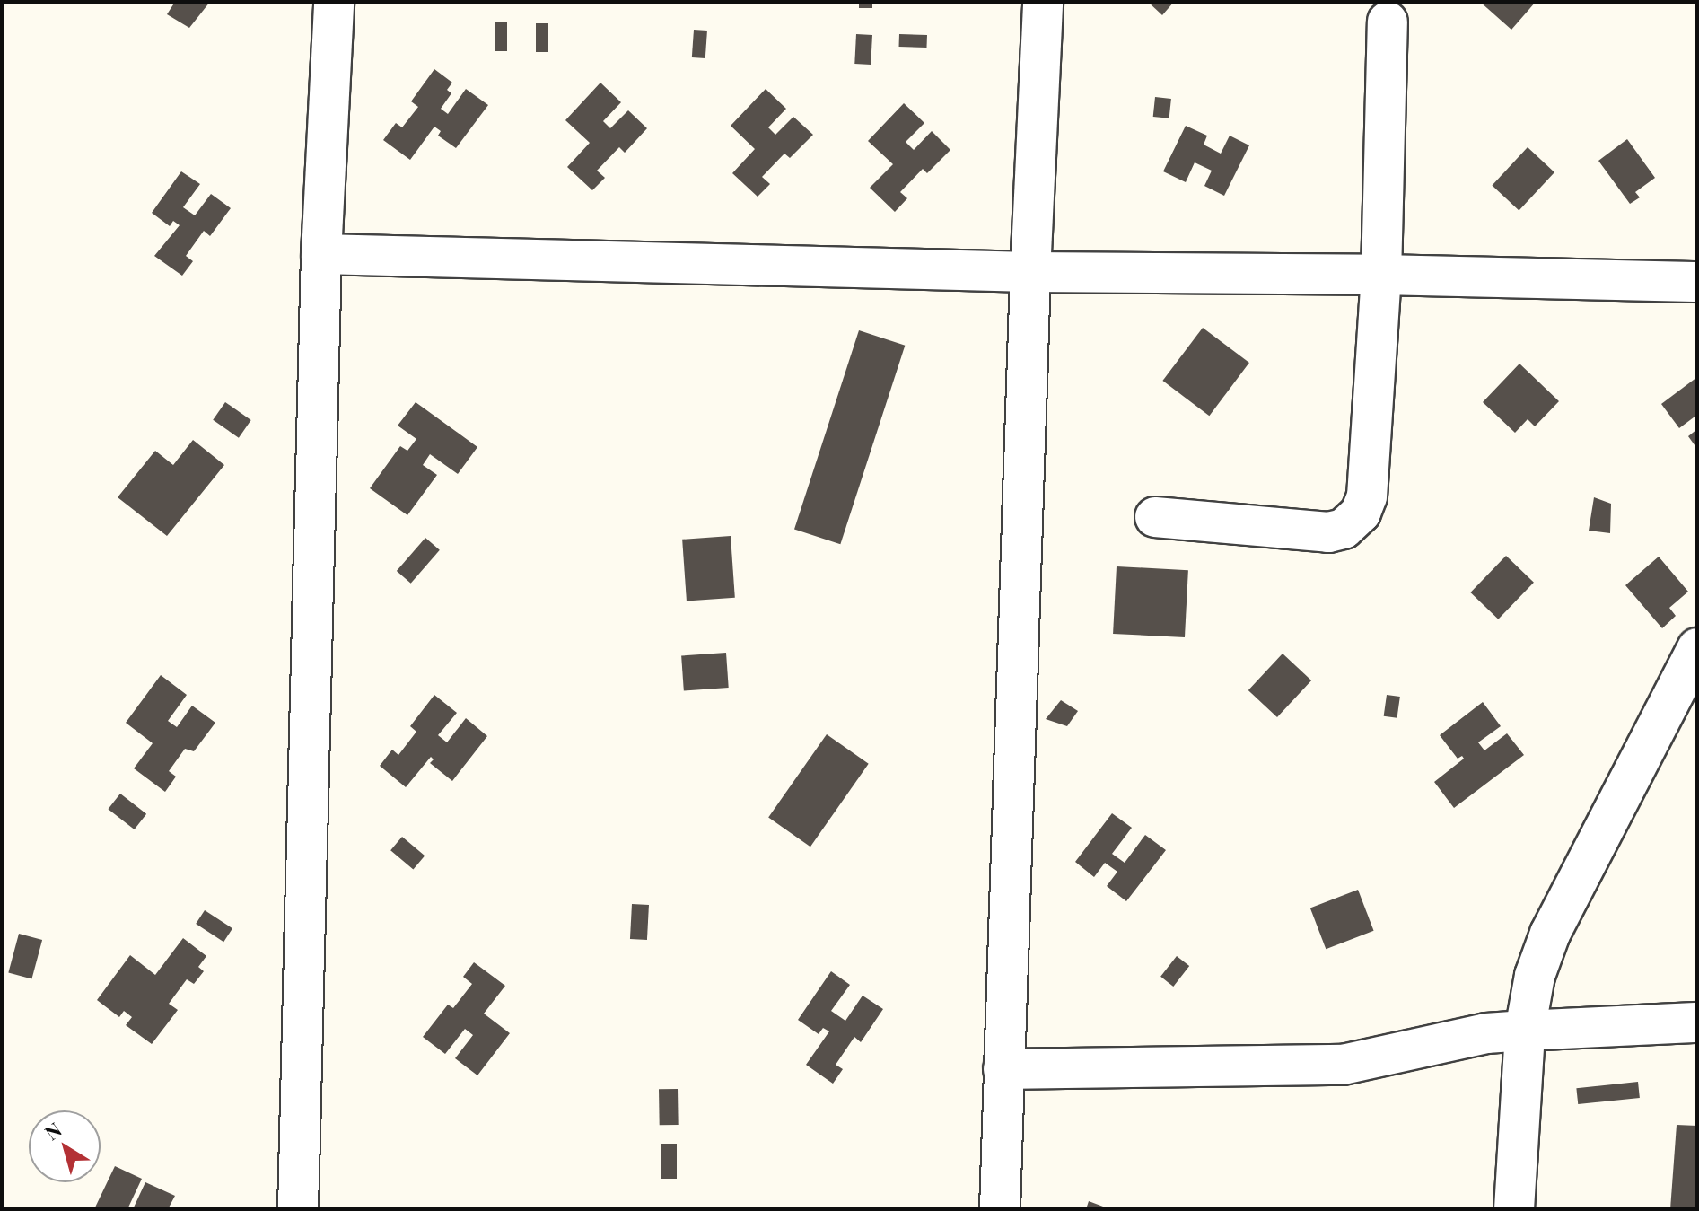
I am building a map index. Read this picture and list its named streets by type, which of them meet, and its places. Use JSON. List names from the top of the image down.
{
  "north": "top left"
}
